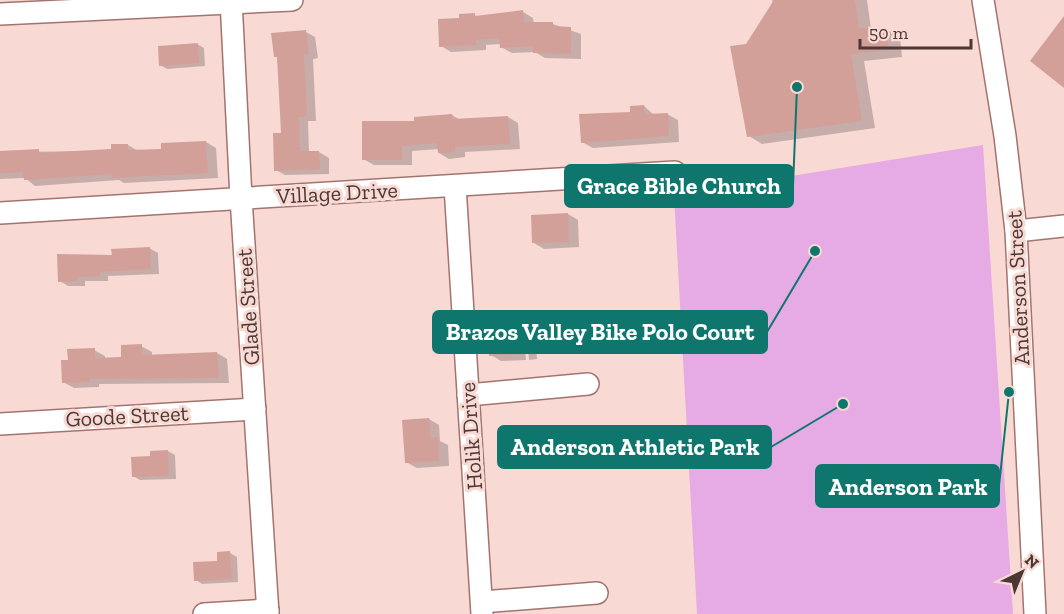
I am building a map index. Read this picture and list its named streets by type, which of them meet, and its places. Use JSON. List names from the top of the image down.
{
  "streets": {
    "street": [
      "Village Drive",
      "Anderson Street",
      "Glade Street",
      "Goode Street",
      "Holik Drive"
    ]
  },
  "crossings": [
    ["Village Drive", "Glade Street"],
    ["Village Drive", "Holik Drive"],
    ["Glade Street", "Goode Street"]
  ],
  "places": [
    "Grace Bible Church",
    "Brazos Valley Bike Polo Court",
    "Anderson Park",
    "Anderson Athletic Park"
  ],
  "scale_bar": "50 m",
  "north": "top right"
}
